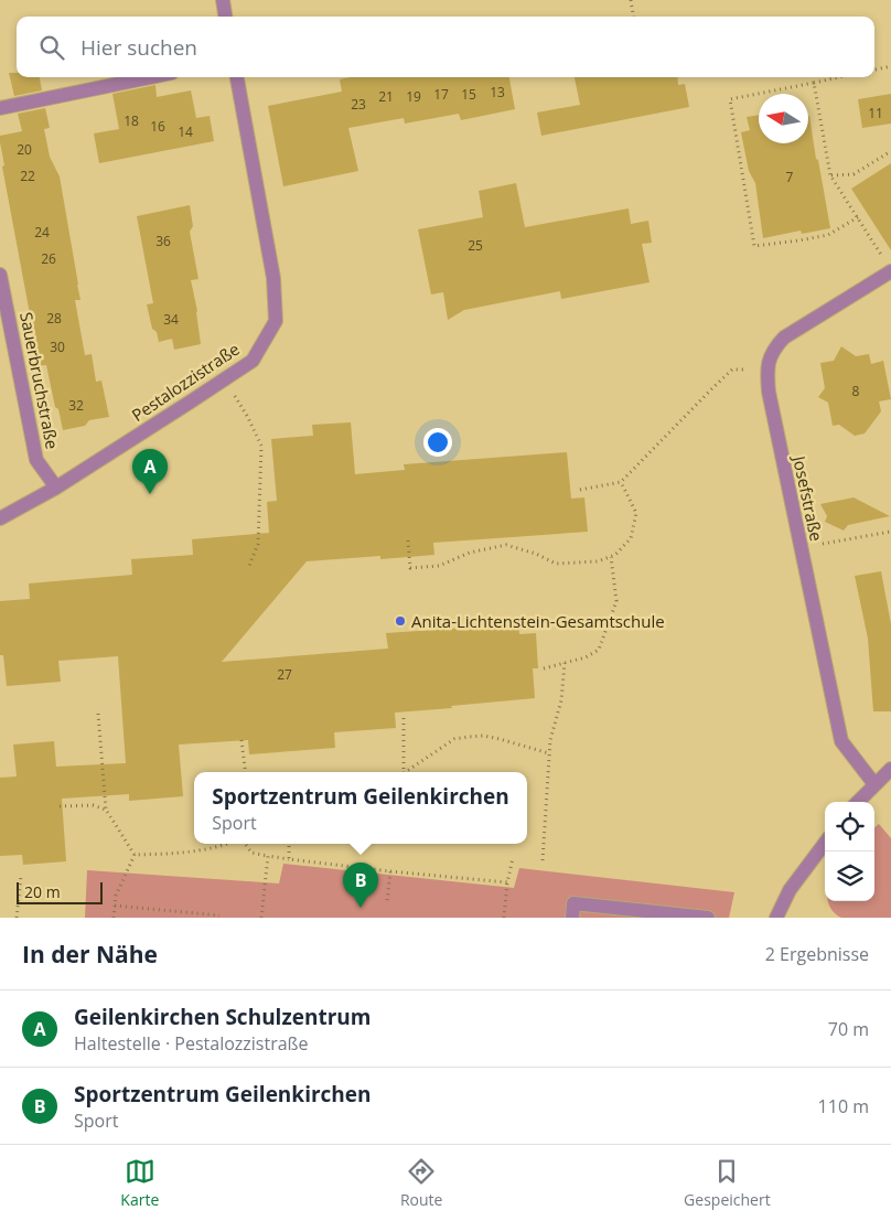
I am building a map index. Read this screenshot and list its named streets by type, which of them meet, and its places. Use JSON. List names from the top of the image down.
{
  "streets": {
    "street": ["Sauerbruchstraße", "Pestalozzistraße", "Josefstraße"]
  },
  "crossings": [
    ["Sauerbruchstraße", "Pestalozzistraße"]
  ],
  "places": ["Anita-Lichtenstein-Gesamtschule"],
  "house_numbers": [
    "13",
    "17",
    "15",
    "21",
    "19",
    "23",
    "11",
    "18",
    "16",
    "14",
    "20",
    "22",
    "7",
    "24",
    "36",
    "25",
    "26",
    "28",
    "34",
    "30",
    "8",
    "32",
    "27"
  ],
  "scale_bar": "20 m",
  "north": "left",
  "page": {
    "search": "Hier suchen",
    "pins": ["A", "B"],
    "popup": ["Sportzentrum Geilenkirchen", "Sport"],
    "scale": "20 m",
    "heading": ["In der Nähe", "2 Ergebnisse"],
    "list": [
      {
        "mark": "A",
        "name": "Geilenkirchen Schulzentrum",
        "note": "Haltestelle · Pestalozzistraße",
        "value": "70 m"
      },
      {
        "mark": "B",
        "name": "Sportzentrum Geilenkirchen",
        "note": "Sport",
        "value": "110 m"
      }
    ],
    "nav": ["Karte", "Route", "Gespeichert"]
  }
}
